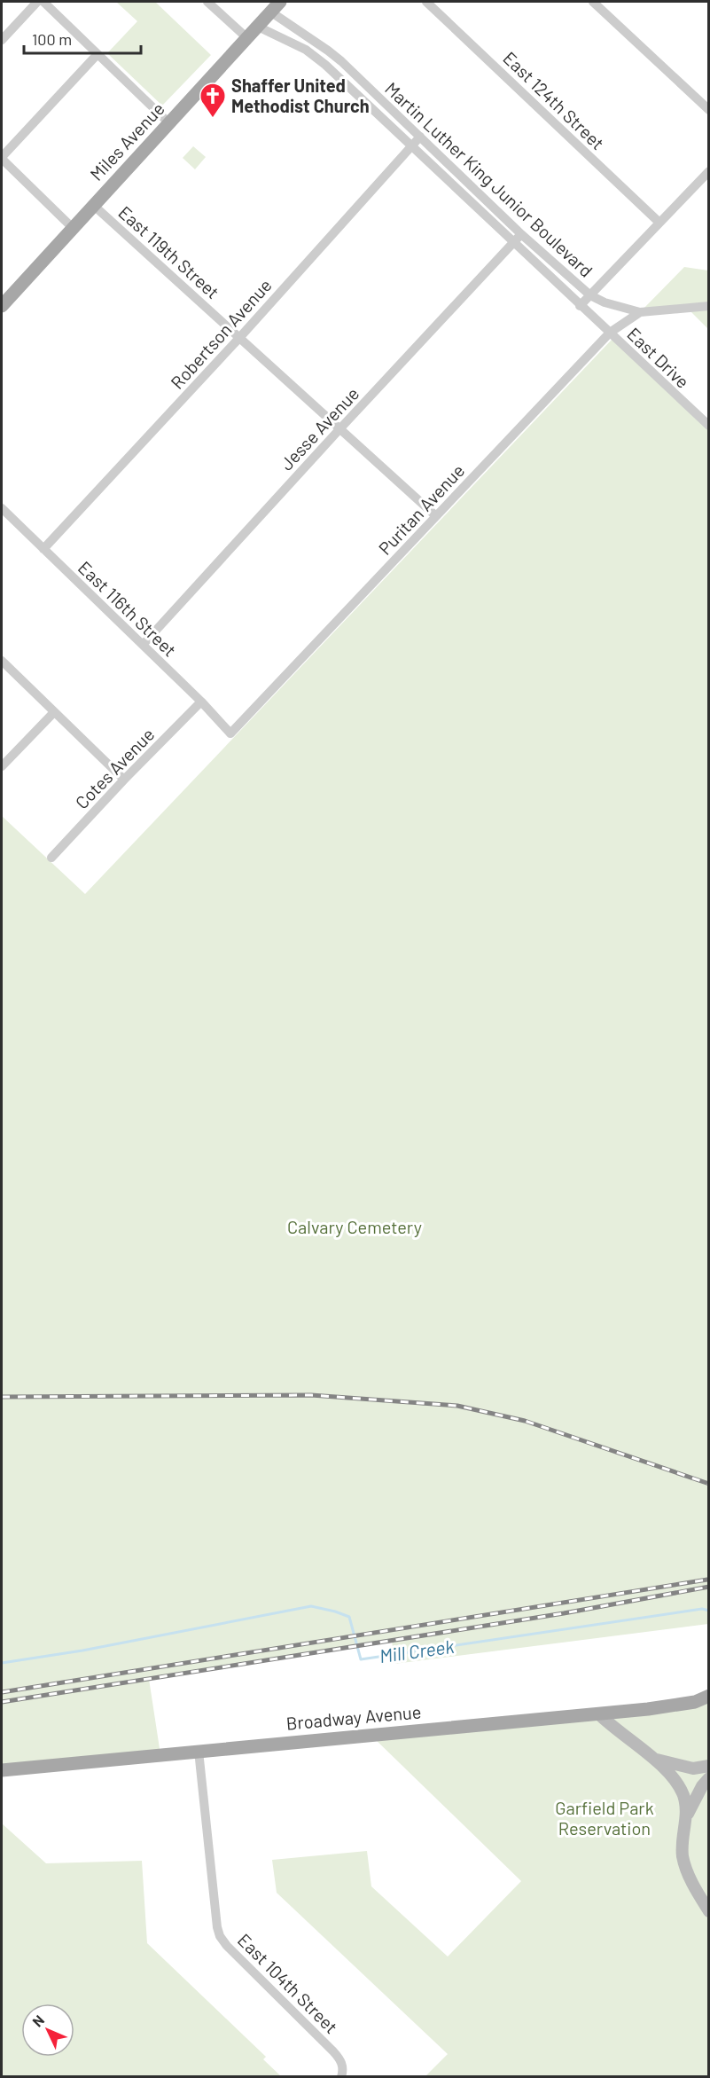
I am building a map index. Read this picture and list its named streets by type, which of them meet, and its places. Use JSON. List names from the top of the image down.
{
  "streets": {
    "main road": ["Miles Avenue", "Broadway Avenue"],
    "street": [
      "East 124th Street",
      "Martin Luther King Junior Boulevard",
      "East 119th Street",
      "Robertson Avenue",
      "East Drive",
      "Jesse Avenue",
      "Puritan Avenue",
      "East 116th Street",
      "Cotes Avenue",
      "East 104th Street"
    ]
  },
  "crossings": [
    ["Miles Avenue", "Martin Luther King Junior Boulevard"],
    ["Miles Avenue", "East 119th Street"],
    ["Martin Luther King Junior Boulevard", "Robertson Avenue"],
    ["Martin Luther King Junior Boulevard", "East Drive"],
    ["Martin Luther King Junior Boulevard", "Jesse Avenue"],
    ["Martin Luther King Junior Boulevard", "Puritan Avenue"],
    ["East 119th Street", "Robertson Avenue"],
    ["East 119th Street", "Jesse Avenue"],
    ["East 119th Street", "Puritan Avenue"],
    ["Robertson Avenue", "East 116th Street"],
    ["East Drive", "Puritan Avenue"],
    ["Jesse Avenue", "East 116th Street"],
    ["Puritan Avenue", "East 116th Street"],
    ["East 116th Street", "Cotes Avenue"],
    ["Broadway Avenue", "East 104th Street"]
  ],
  "water": ["Mill Creek"],
  "parks": ["Calvary Cemetery", "Garfield Park Reservation"],
  "places": {
    "church": ["Shaffer United Methodist Church"]
  },
  "scale_bar": "100 m",
  "north": "top left"
}
